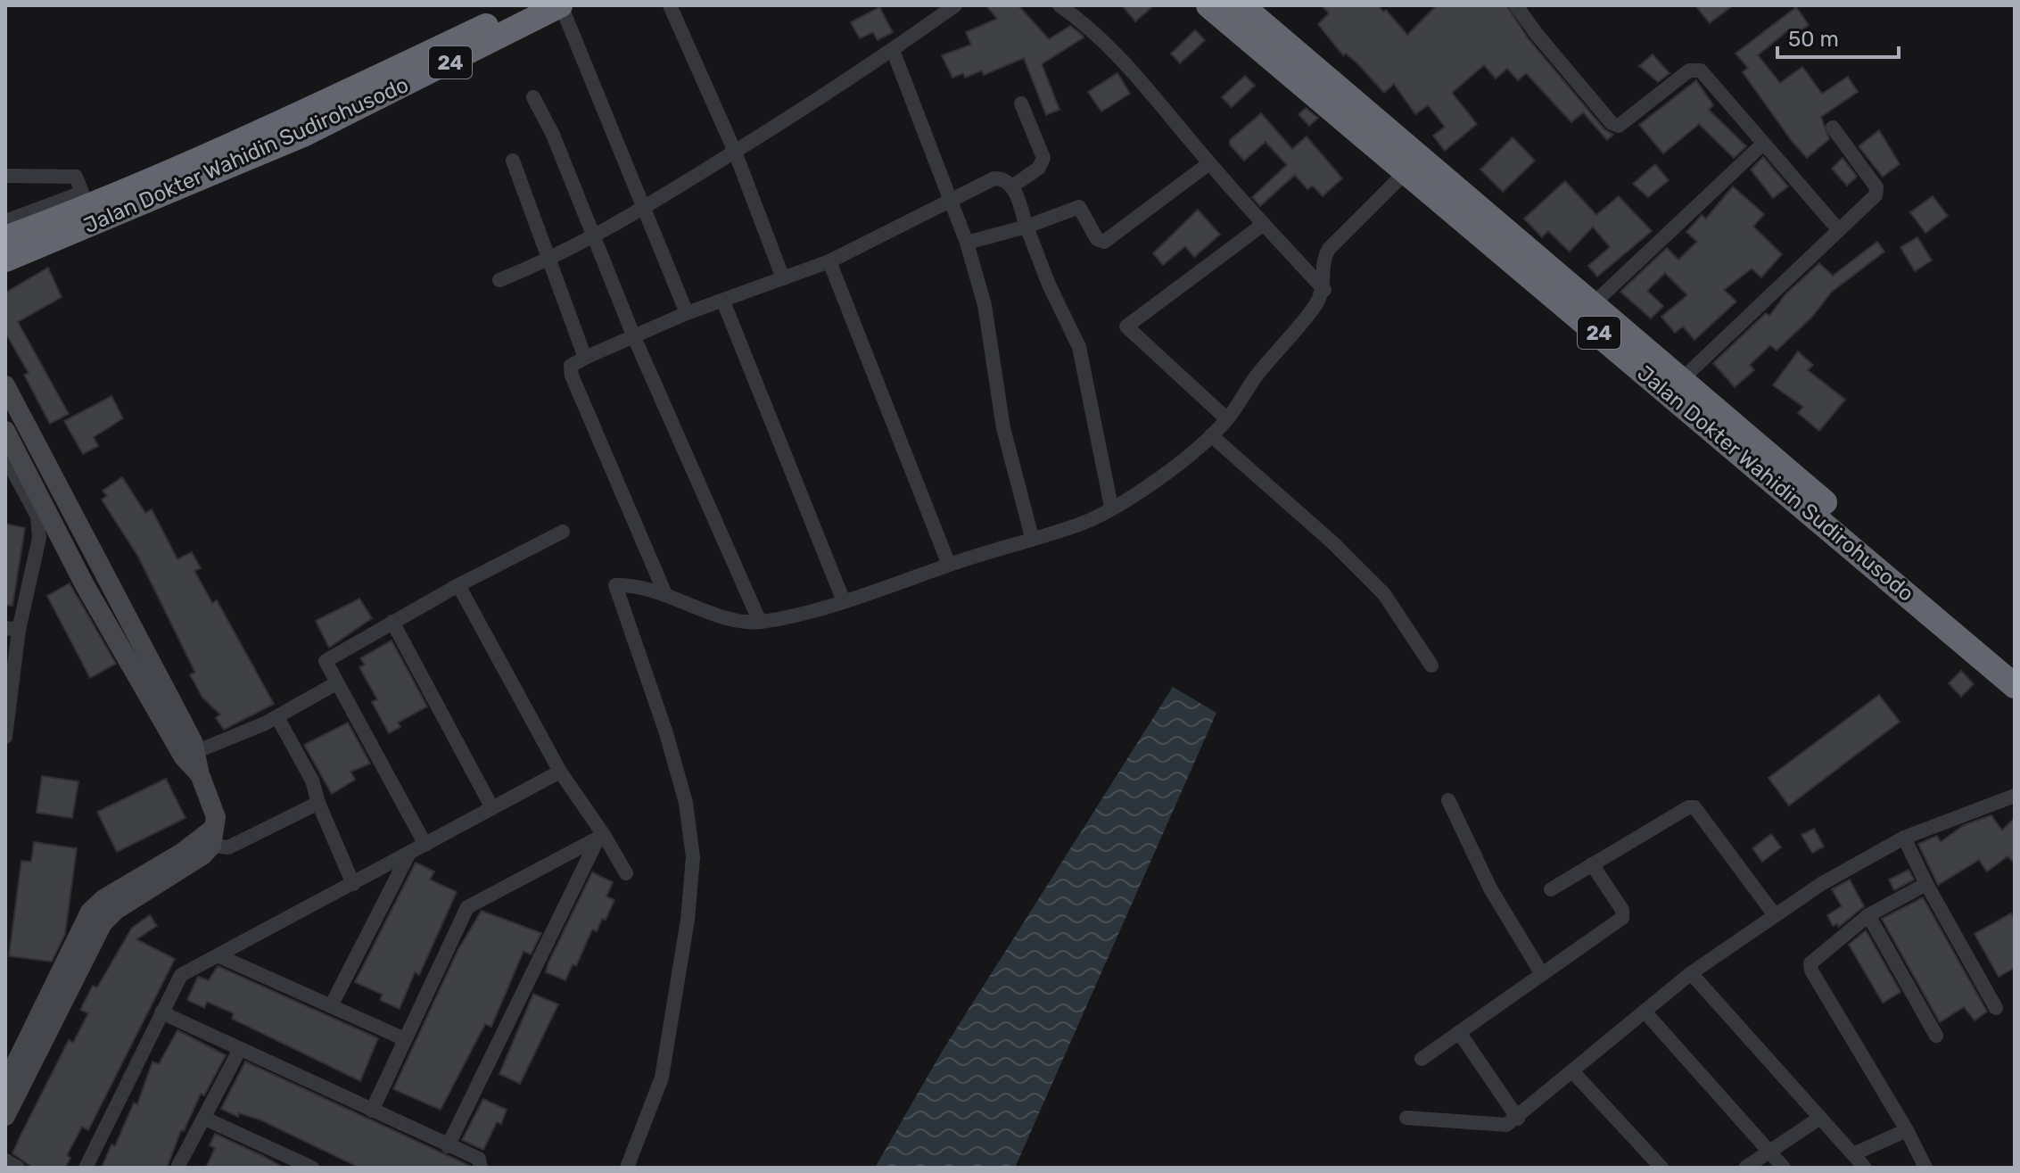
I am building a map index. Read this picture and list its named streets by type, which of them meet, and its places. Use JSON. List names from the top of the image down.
{
  "streets": {
    "highway": ["24", "Jalan Dokter Wahidin Sudirohusodo"]
  },
  "scale_bar": "50 m"
}
